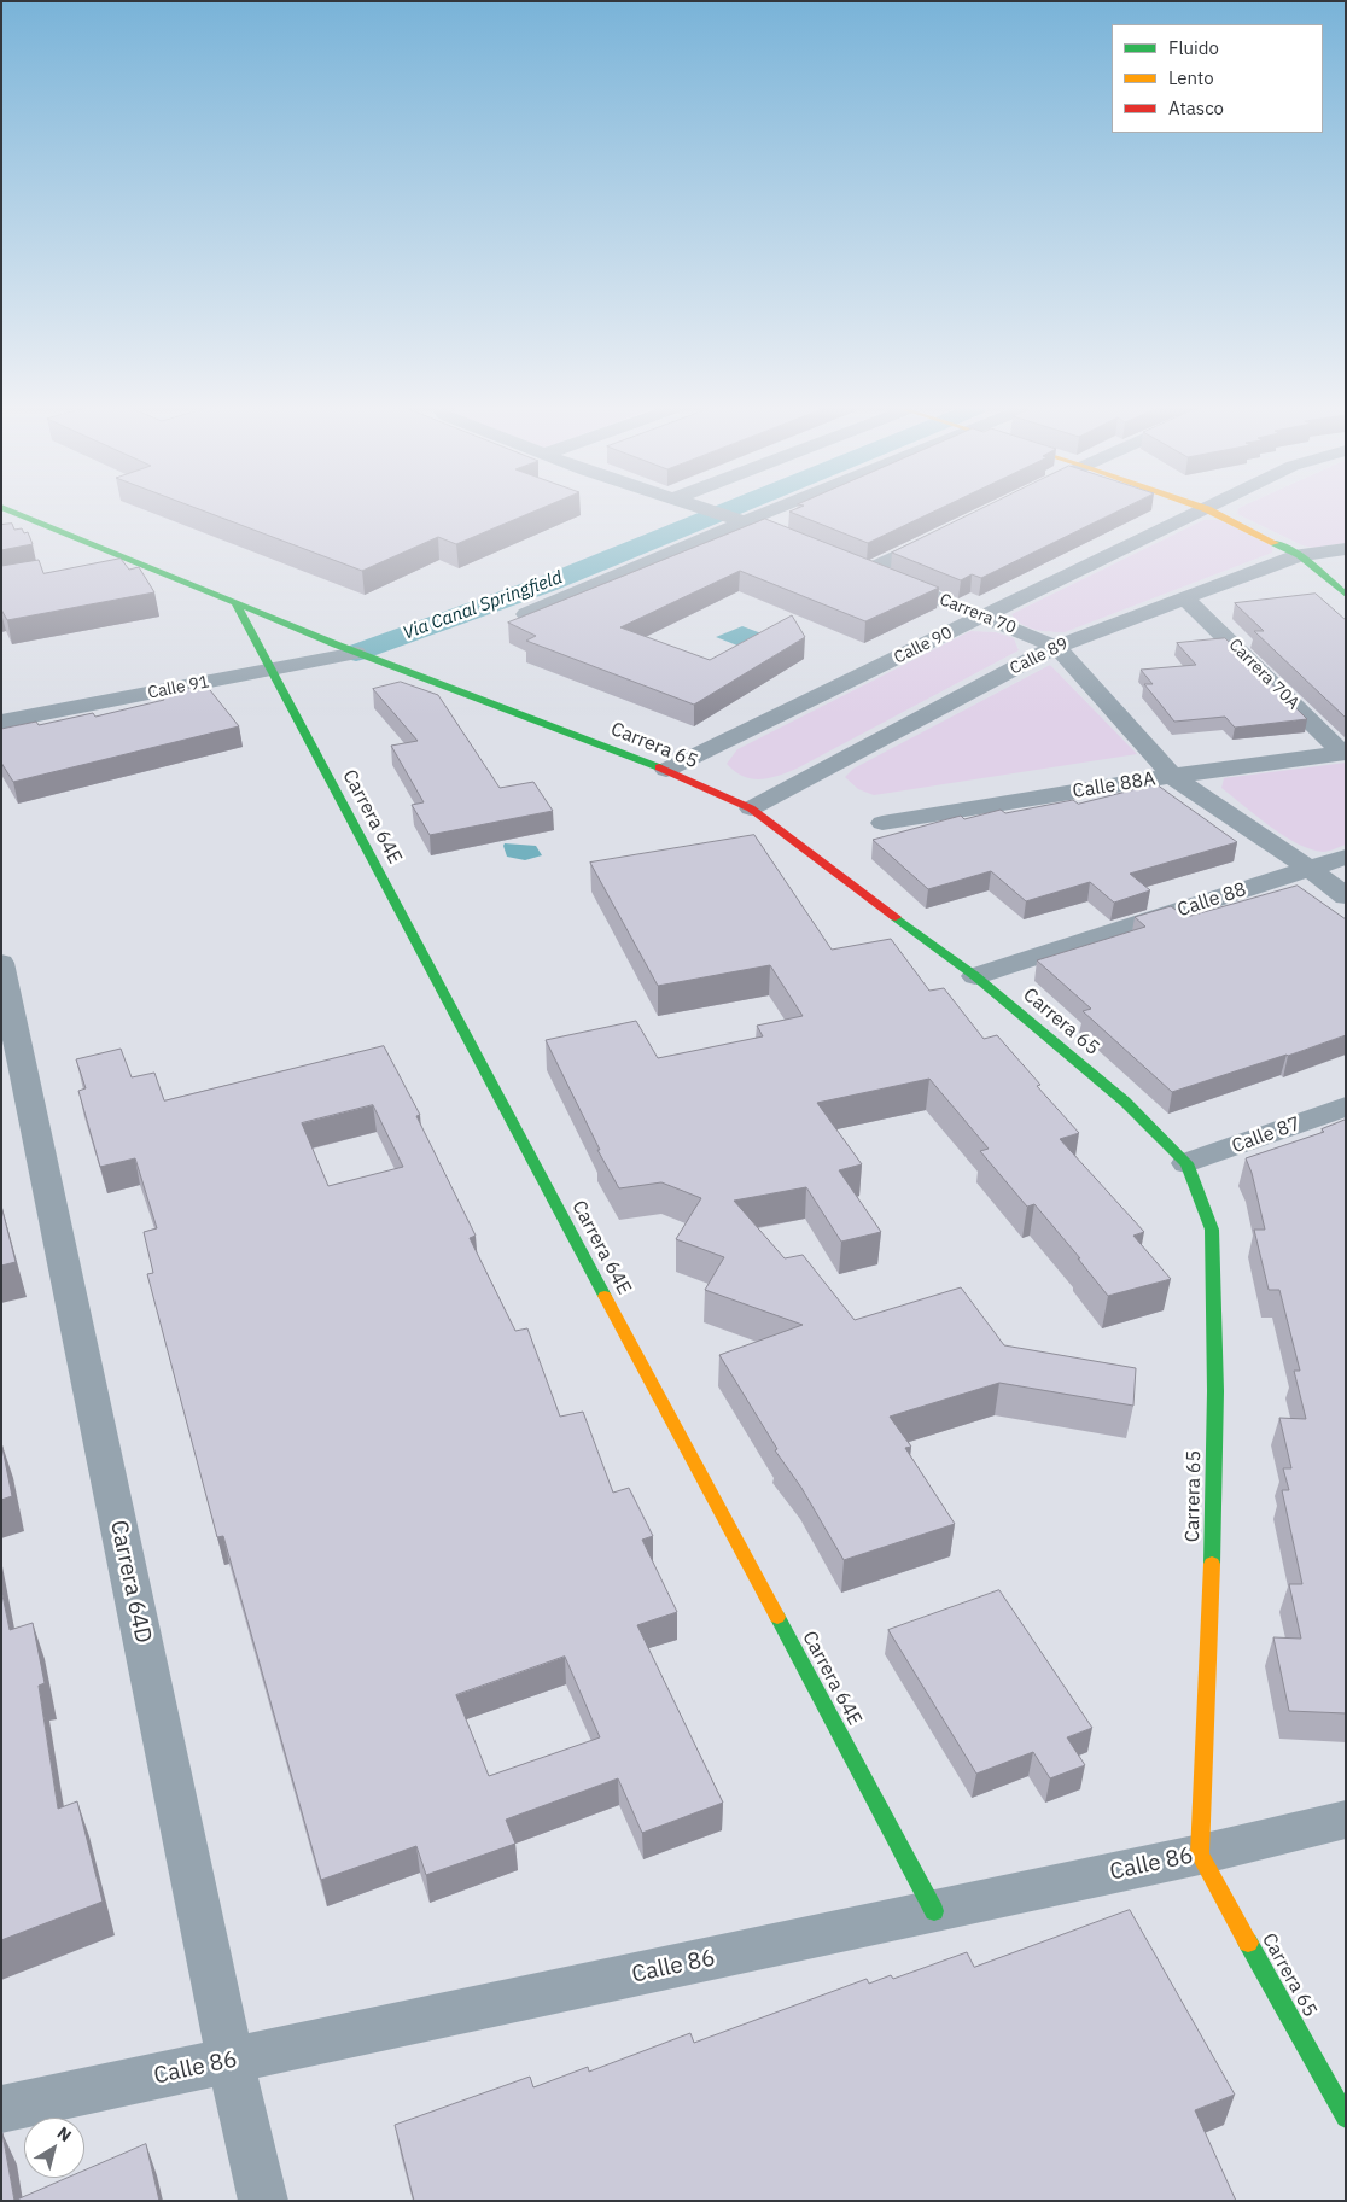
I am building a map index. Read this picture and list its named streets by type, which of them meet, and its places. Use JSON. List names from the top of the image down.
{
  "streets": {
    "street": [
      "Carrera 70",
      "Calle 90",
      "Calle 89",
      "Carrera 70A",
      "Calle 91",
      "Carrera 65",
      "Calle 88A",
      "Carrera 64E",
      "Calle 88",
      "Calle 87",
      "Carrera 64D",
      "Calle 86"
    ]
  },
  "crossings": [
    ["Carrera 70", "Calle 90"],
    ["Carrera 70", "Calle 89"],
    ["Carrera 70", "Calle 88A"],
    ["Carrera 70", "Calle 88"],
    ["Calle 90", "Carrera 65"],
    ["Calle 89", "Carrera 70A"],
    ["Calle 89", "Carrera 65"],
    ["Carrera 70A", "Calle 88A"],
    ["Calle 91", "Carrera 65"],
    ["Calle 91", "Carrera 64E"],
    ["Carrera 65", "Carrera 64E"],
    ["Carrera 65", "Calle 88"],
    ["Carrera 65", "Calle 87"],
    ["Carrera 65", "Calle 86"],
    ["Carrera 64E", "Calle 86"],
    ["Carrera 64D", "Calle 86"]
  ],
  "water": ["Via Canal Springfield"],
  "legend": ["Fluido", "Lento", "Atasco"],
  "north": "top right"
}
